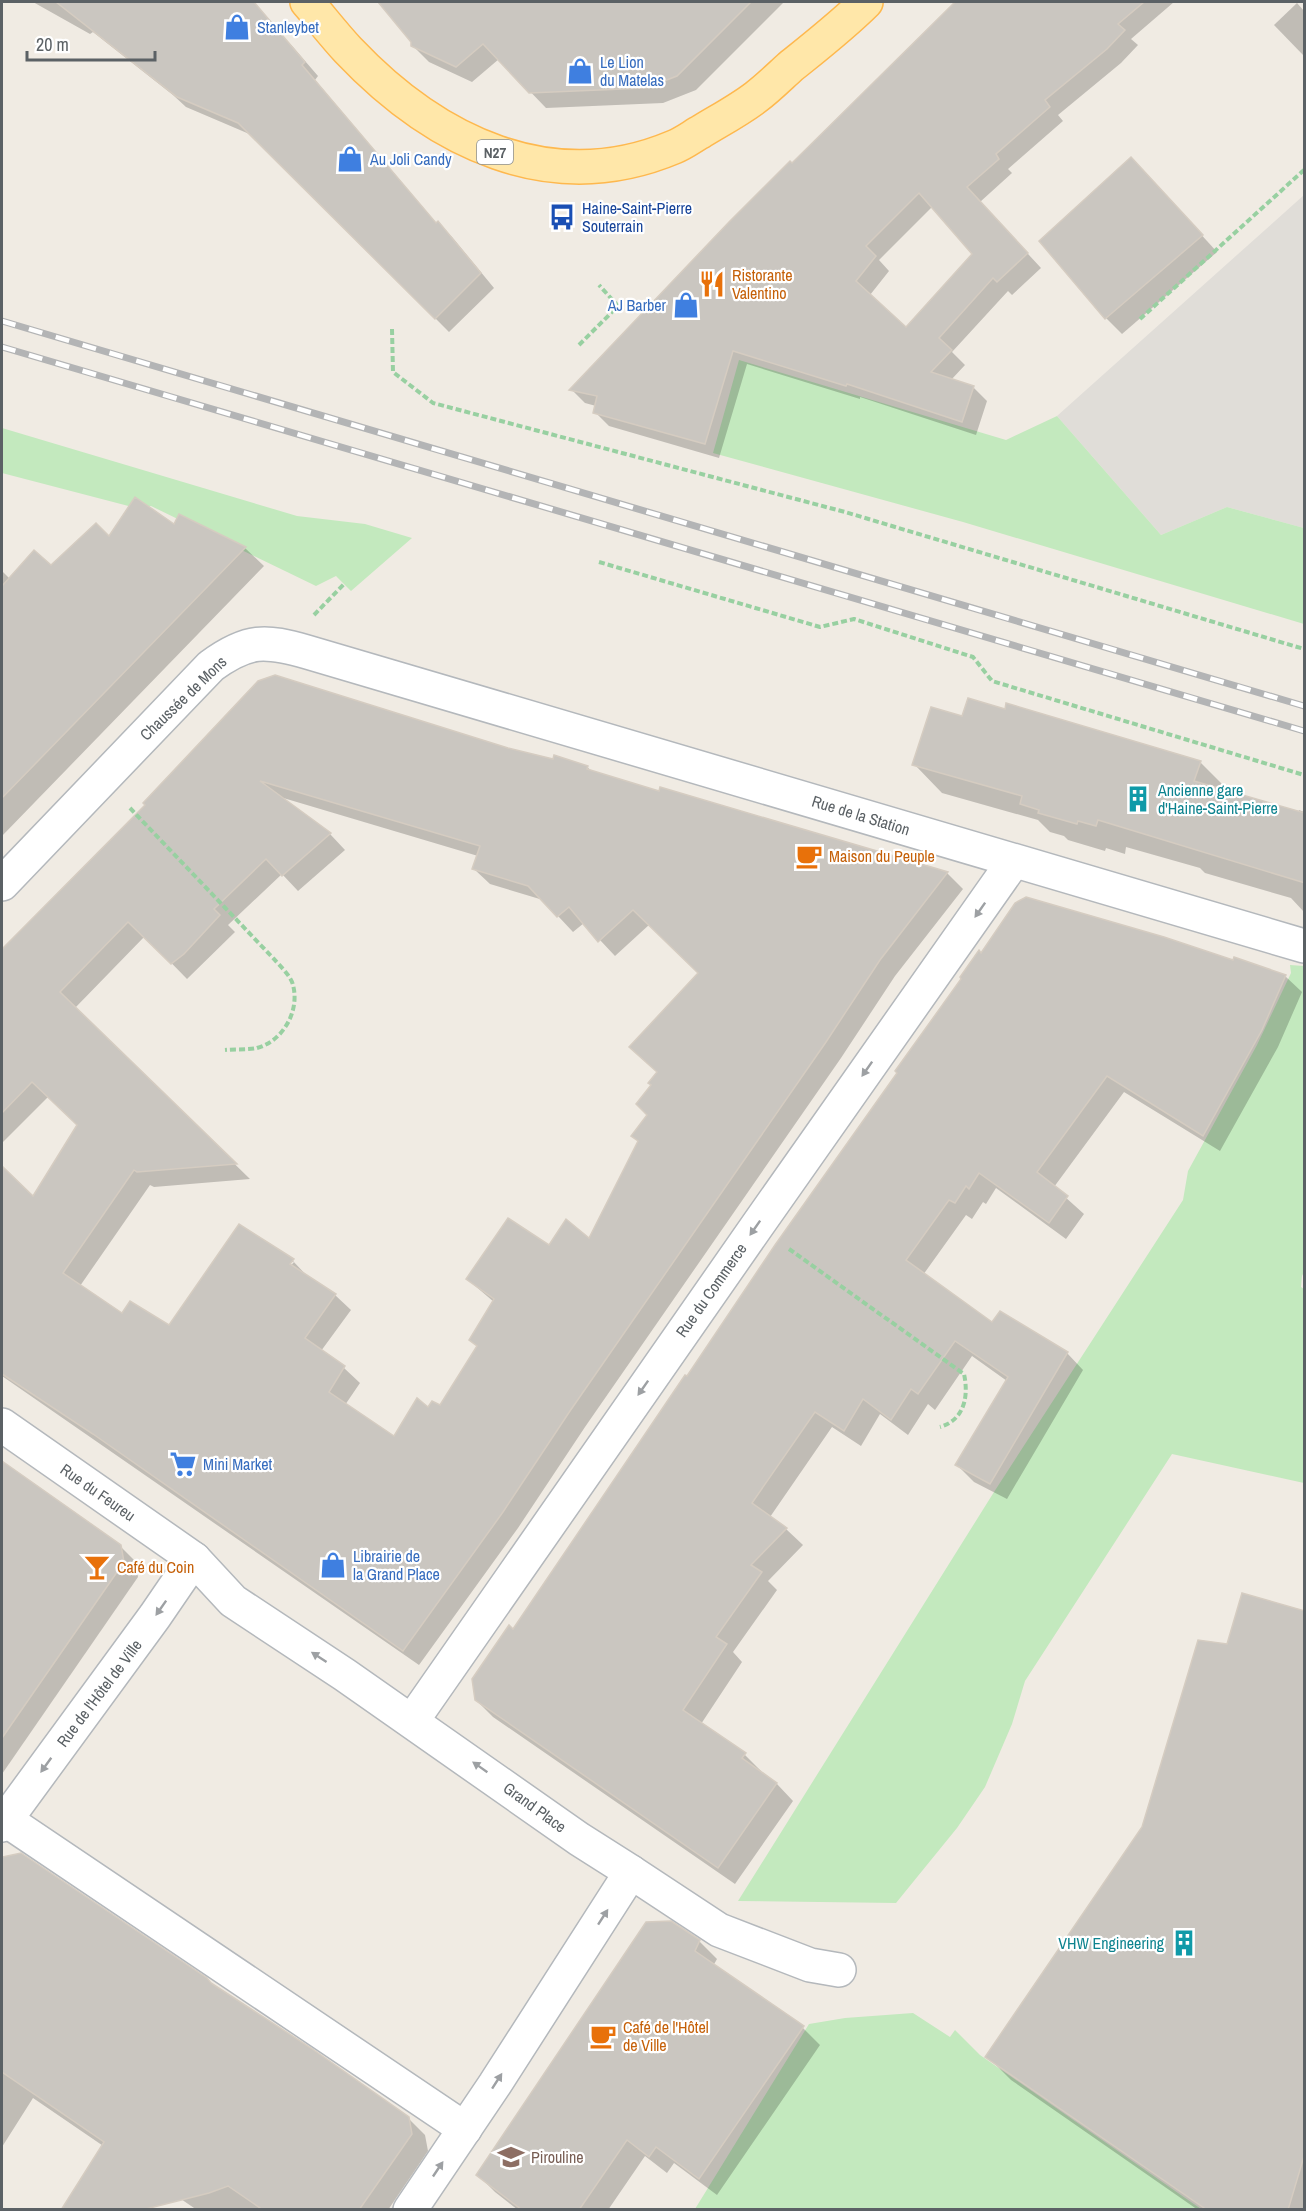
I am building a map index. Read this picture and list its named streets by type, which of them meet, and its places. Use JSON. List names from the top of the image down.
{
  "streets": {
    "main road": ["N27"],
    "street": [
      "Chaussée de Mons",
      "Rue de la Station",
      "Rue du Commerce",
      "Rue du Feureu",
      "Rue de l'Hôtel de Ville",
      "Grand Place"
    ]
  },
  "crossings": [
    ["Chaussée de Mons", "Rue de la Station"],
    ["Rue de la Station", "Rue du Commerce"],
    ["Rue du Commerce", "Grand Place"],
    ["Rue du Feureu", "Rue de l'Hôtel de Ville"],
    ["Rue du Feureu", "Grand Place"],
    ["Rue de l'Hôtel de Ville", "Grand Place"]
  ],
  "one_way": ["Rue du Commerce", "Rue de l'Hôtel de Ville", "Grand Place"],
  "places": {
    "shop": [
      "Stanleybet",
      "Le Lion du Matelas",
      "Au Joli Candy",
      "AJ Barber",
      "Librairie de la Grand Place"
    ],
    "bus stop": ["Haine-Saint-Pierre Souterrain"],
    "restaurant": ["Ristorante Valentino"],
    "building": ["Ancienne gare d'Haine-Saint-Pierre", "VHW Engineering"],
    "cafe": ["Maison du Peuple", "Café de l'Hôtel de Ville"],
    "supermarket": ["Mini Market"],
    "bar": ["Café du Coin"],
    "school or university": ["Pirouline"]
  },
  "scale_bar": "20 m"
}
